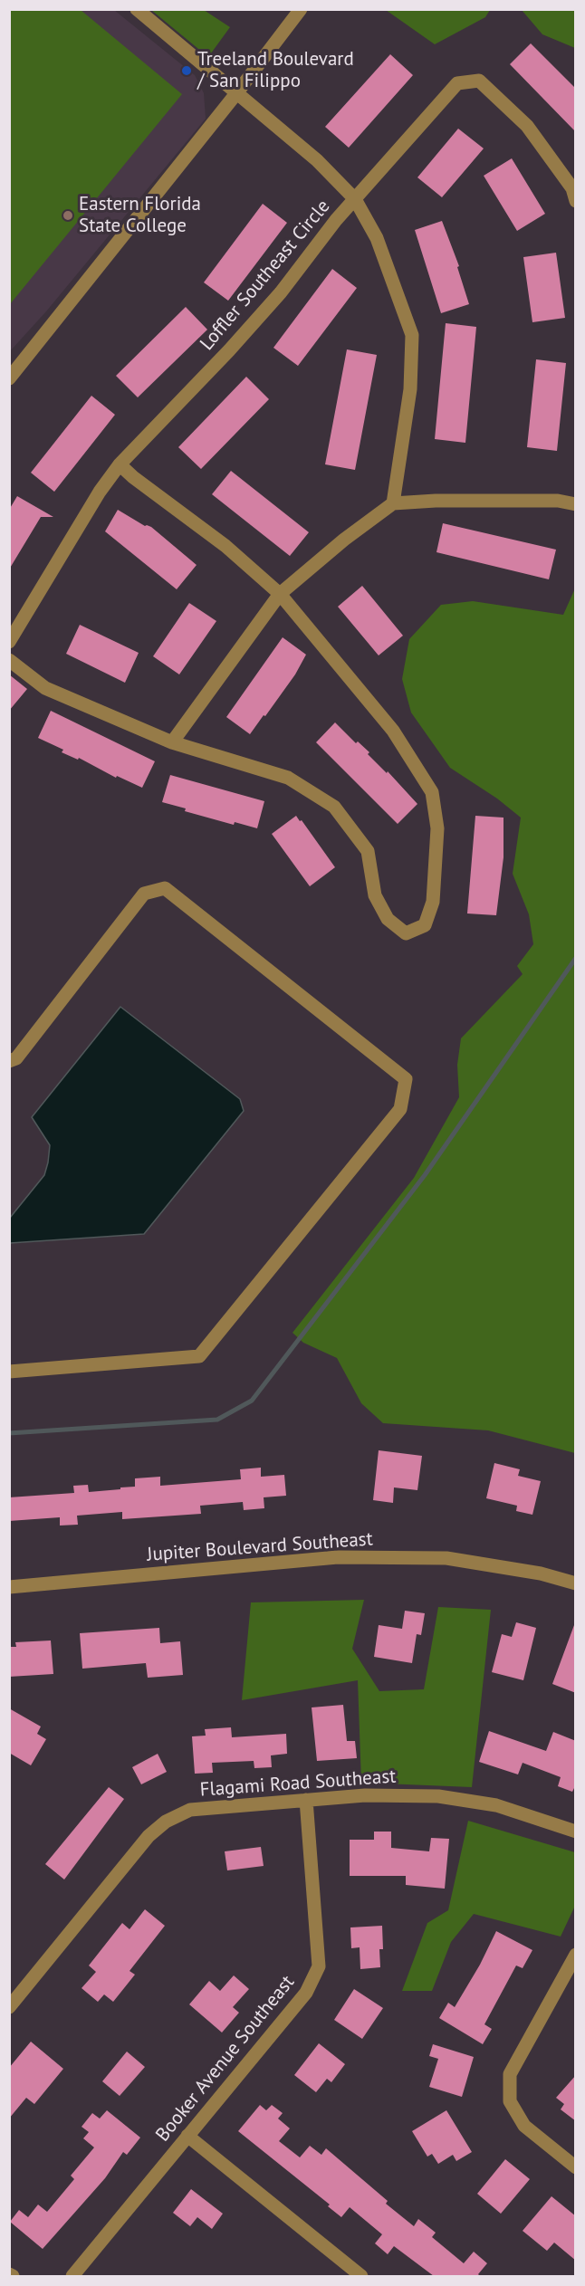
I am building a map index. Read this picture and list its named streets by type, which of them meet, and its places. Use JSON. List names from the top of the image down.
{
  "streets": {
    "street": [
      "Loffler Southeast Circle",
      "Jupiter Boulevard Southeast",
      "Flagami Road Southeast",
      "Booker Avenue Southeast"
    ]
  },
  "crossings": [
    ["Flagami Road Southeast", "Booker Avenue Southeast"]
  ],
  "places": ["Treeland Boulevard / San Filippo", "Eastern Florida State College"]
}
